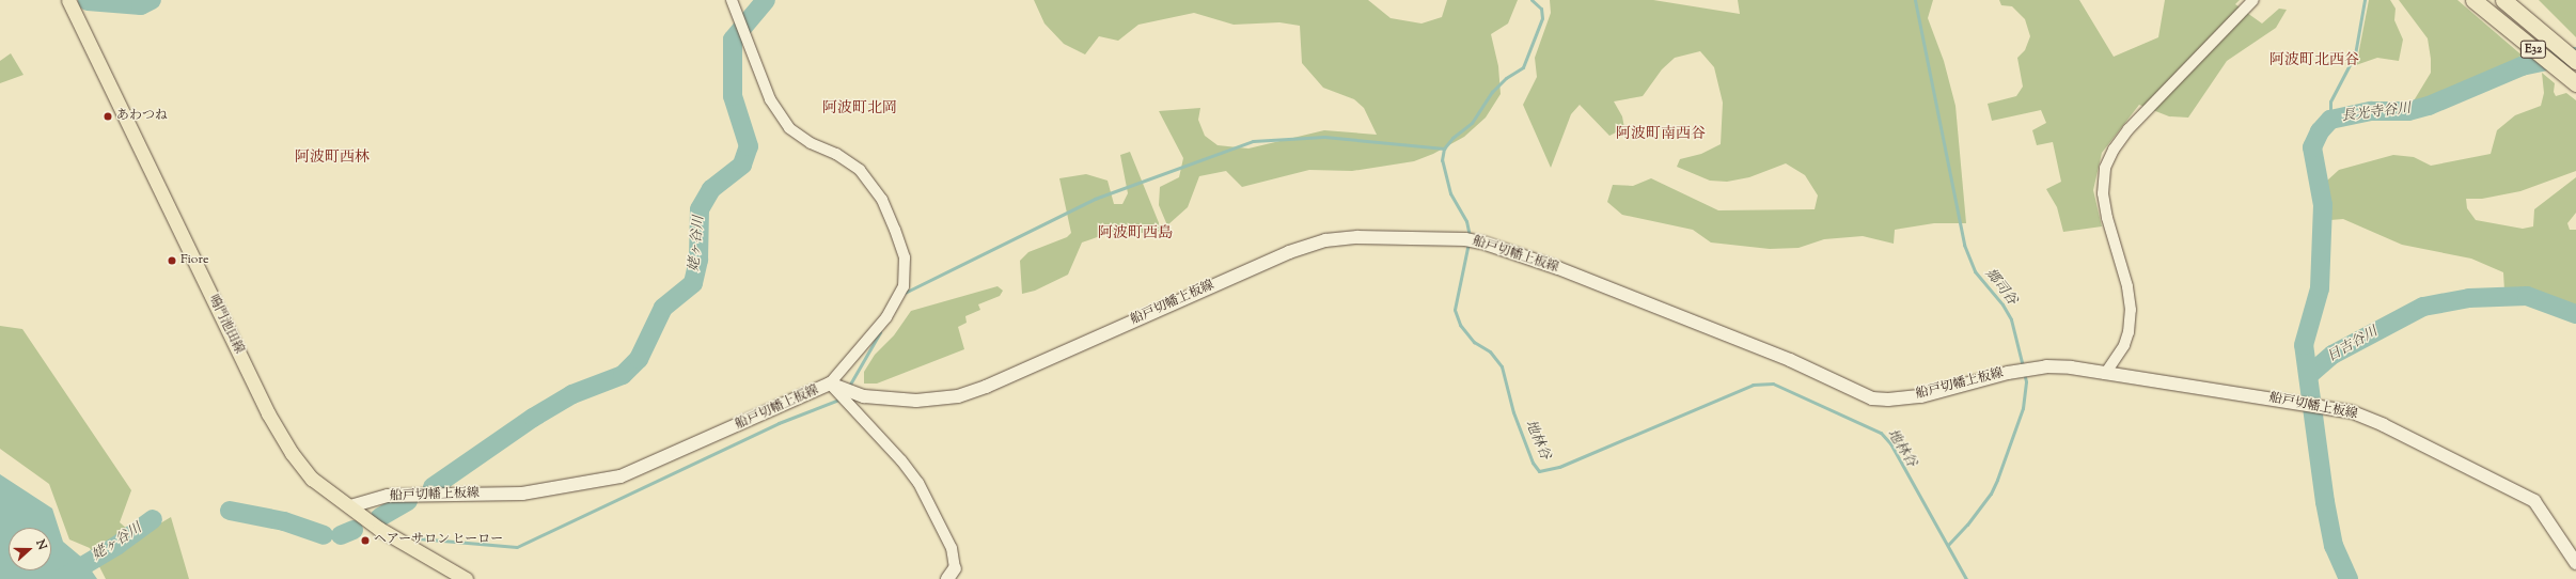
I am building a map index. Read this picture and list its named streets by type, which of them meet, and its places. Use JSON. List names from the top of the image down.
{
  "streets": {
    "highway": ["E32"],
    "main road": ["船戸切幡上板線", "鳴門池田線"]
  },
  "crossings": [
    ["船戸切幡上板線", "鳴門池田線"]
  ],
  "districts": [
    "阿波町北西谷",
    "阿波町北岡",
    "阿波町南西谷",
    "阿波町西林",
    "阿波町西島"
  ],
  "water": [
    "長光寺谷川",
    "姥ヶ谷川",
    "郷司谷",
    "日吉谷川",
    "地林谷"
  ],
  "places": ["あわつね", "Fiore", "ヘアーサロン ヒーロー"],
  "north": "right"
}
